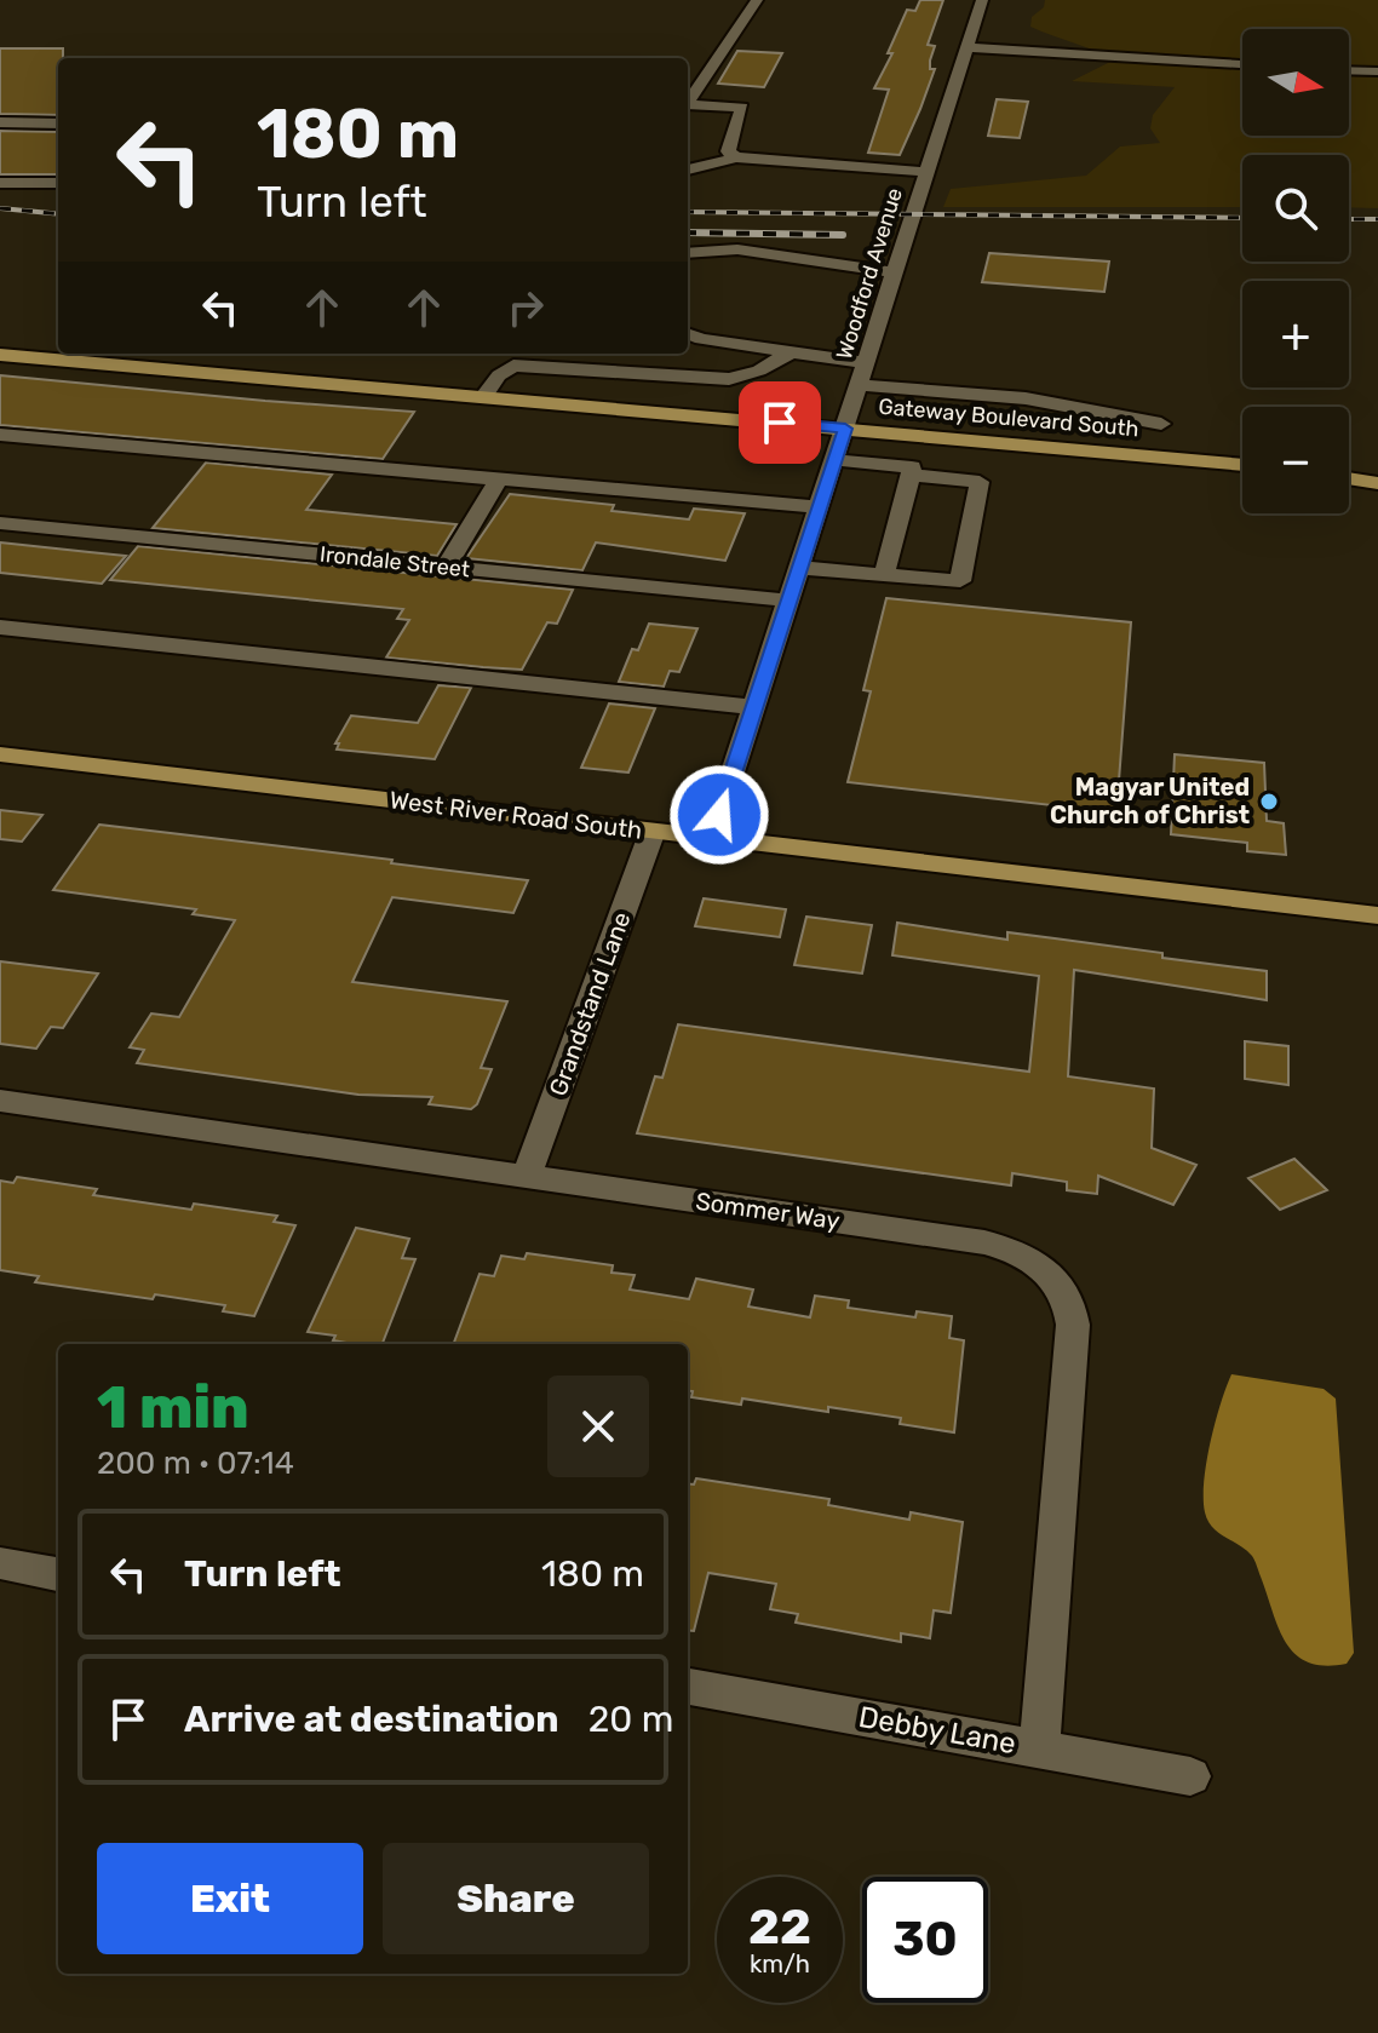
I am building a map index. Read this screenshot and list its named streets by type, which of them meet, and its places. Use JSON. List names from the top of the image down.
{
  "streets": {
    "main road": ["Gateway Boulevard South", "West River Road South"],
    "street": [
      "Woodford Avenue",
      "Irondale Street",
      "Grandstand Lane",
      "Sommer Way",
      "Debby Lane"
    ]
  },
  "crossings": [
    ["Woodford Avenue", "Gateway Boulevard South"],
    ["Woodford Avenue", "Irondale Street"],
    ["Woodford Avenue", "West River Road South"],
    ["West River Road South", "Grandstand Lane"],
    ["Grandstand Lane", "Sommer Way"],
    ["Sommer Way", "Debby Lane"]
  ],
  "places": ["Magyar United Church of Christ"],
  "north": "right",
  "page": {
    "map_buttons": ["+", "−"],
    "turn": ["180 m", "Turn left"],
    "heading": ["1 min", "200 m · 07:14"],
    "list": [
      {
        "name": "Turn left",
        "value": "180 m"
      },
      {
        "name": "Arrive at destination",
        "value": "20 m"
      }
    ],
    "buttons": ["Exit", "Share"],
    "speed": "22 km/h",
    "limit": "30"
  }
}
